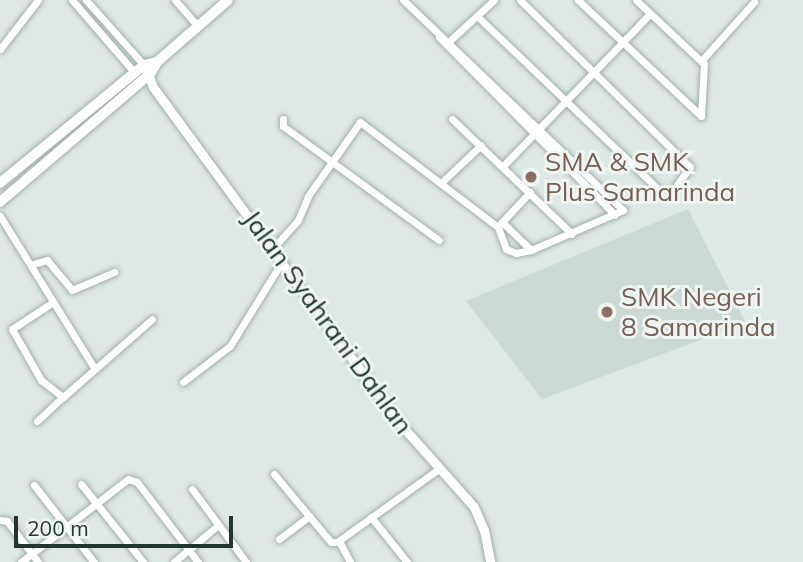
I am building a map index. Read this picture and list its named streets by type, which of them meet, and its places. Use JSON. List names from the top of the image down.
{
  "streets": {
    "street": ["Jalan Syahrani Dahlan"]
  },
  "places": ["SMA & SMK Plus Samarinda", "SMK Negeri 8 Samarinda"],
  "scale_bar": "200 m"
}
